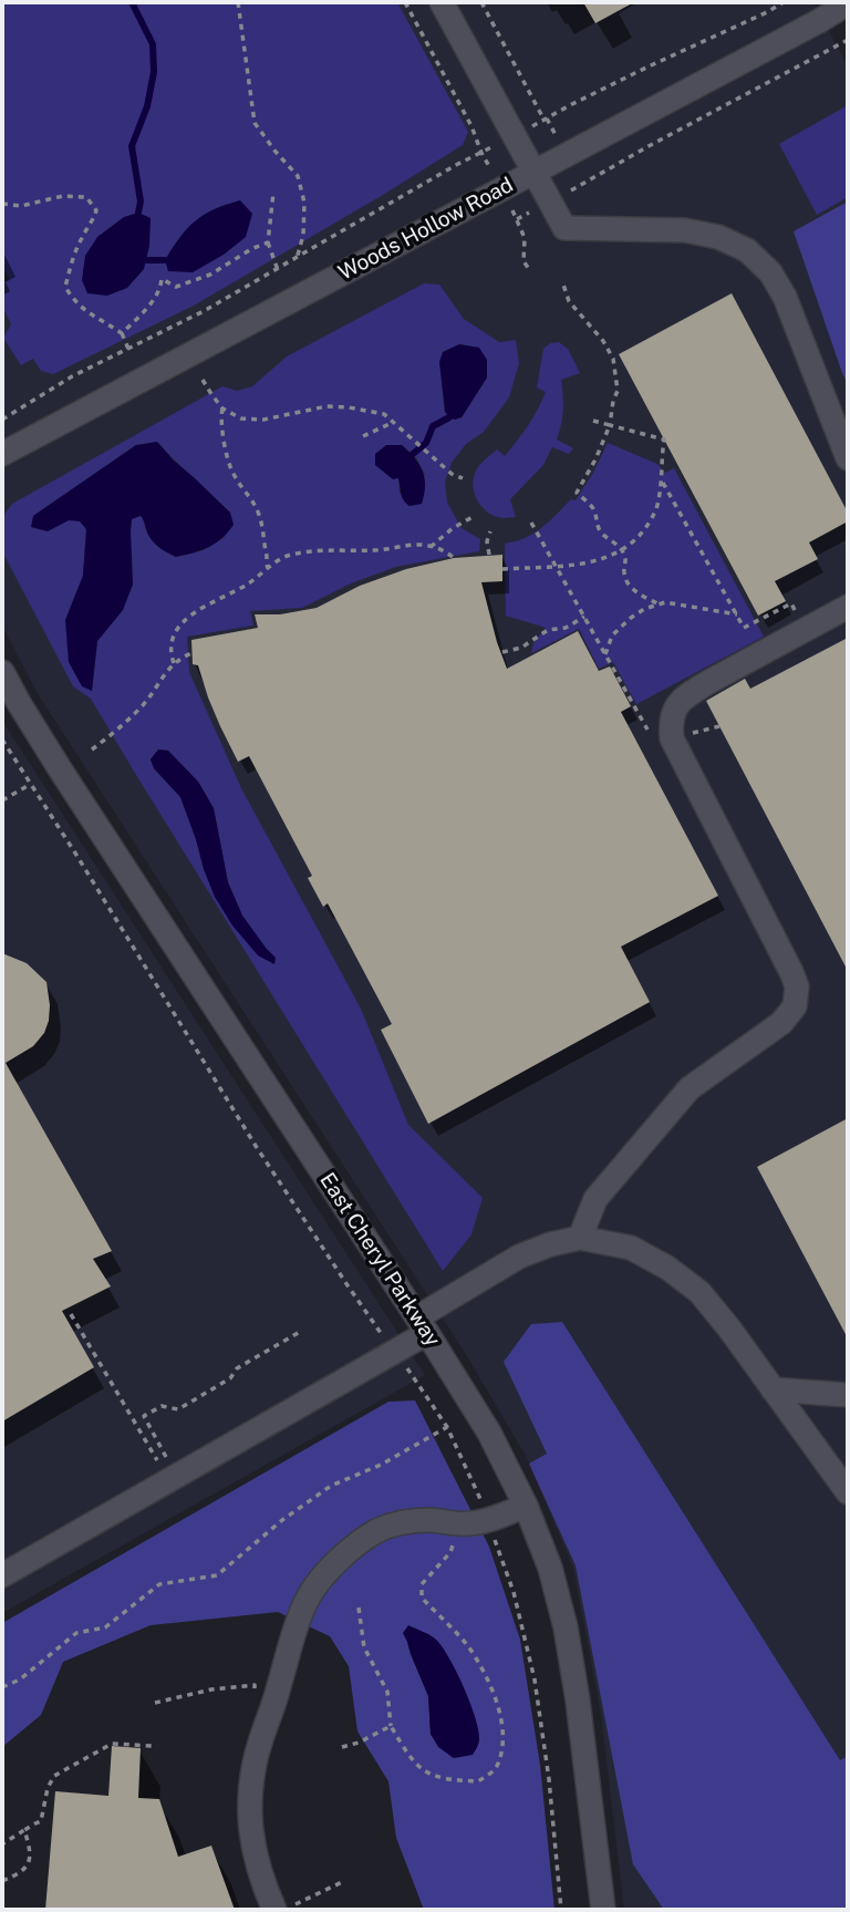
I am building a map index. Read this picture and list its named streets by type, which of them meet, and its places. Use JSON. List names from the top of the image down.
{
  "streets": {
    "street": ["Woods Hollow Road", "East Cheryl Parkway"]
  }
}
